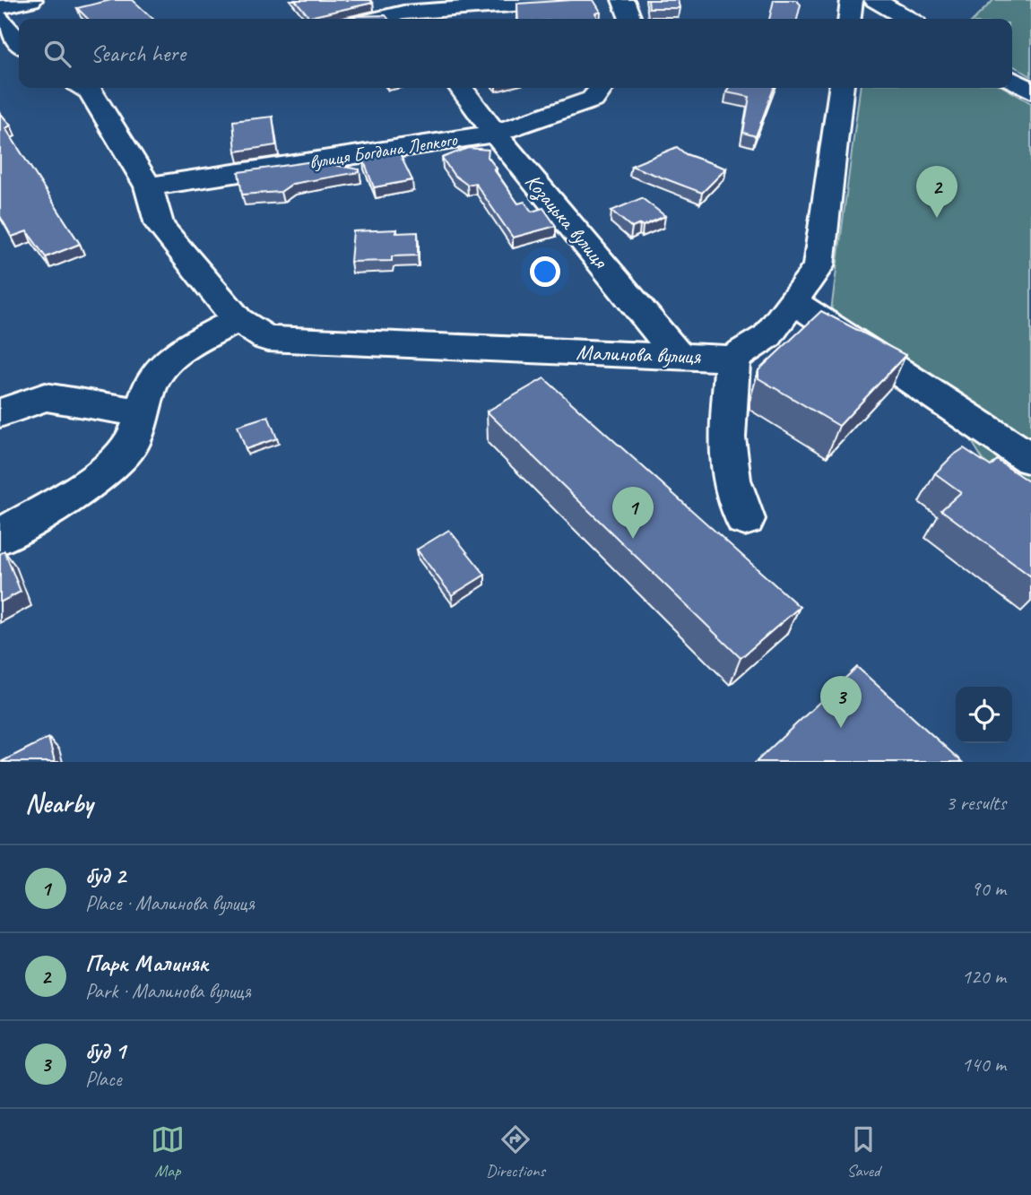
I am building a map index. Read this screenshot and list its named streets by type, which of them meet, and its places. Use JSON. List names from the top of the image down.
{
  "streets": {
    "street": ["вулиця Богдана Лепкого", "Козацька вулиця", "Малинова вулиця"]
  },
  "crossings": [
    ["вулиця Богдана Лепкого", "Козацька вулиця"],
    ["вулиця Богдана Лепкого", "Малинова вулиця"],
    ["Козацька вулиця", "Малинова вулиця"]
  ],
  "page": {
    "search": "Search here",
    "pins": ["2", "1", "3"],
    "heading": ["Nearby", "3 results"],
    "list": [
      {
        "mark": "1",
        "name": "буд 2",
        "note": "Place · Малинова вулиця",
        "value": "90 m"
      },
      {
        "mark": "2",
        "name": "Парк Малиняк",
        "note": "Park · Малинова вулиця",
        "value": "120 m"
      },
      {
        "mark": "3",
        "name": "буд 1",
        "note": "Place",
        "value": "140 m"
      }
    ],
    "nav": ["Map", "Directions", "Saved"]
  }
}
